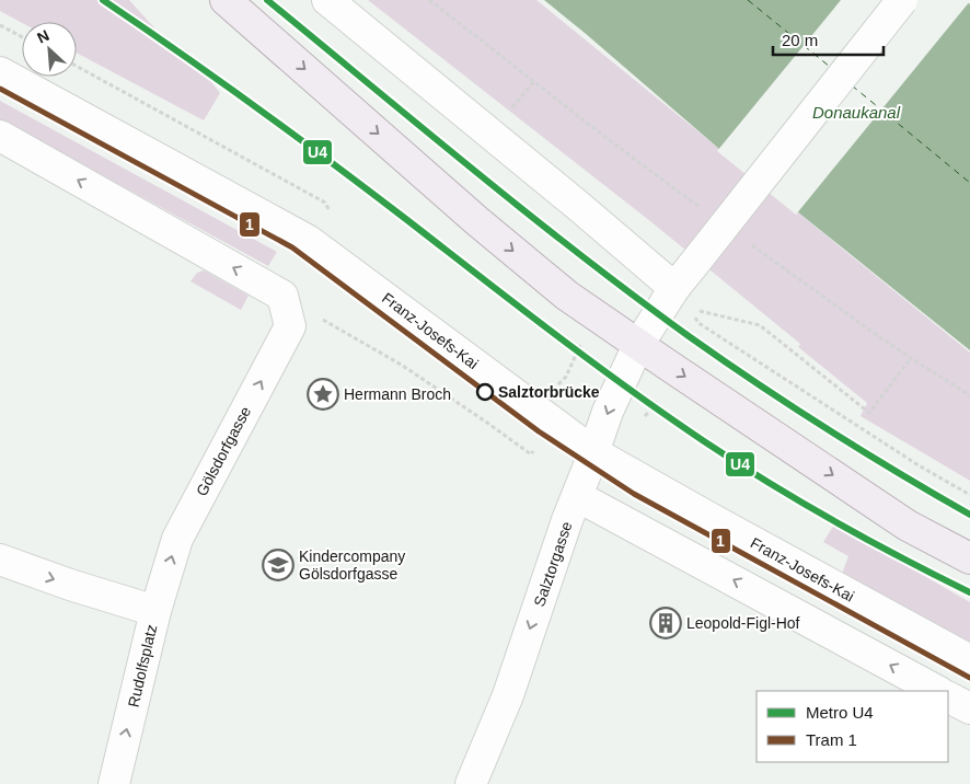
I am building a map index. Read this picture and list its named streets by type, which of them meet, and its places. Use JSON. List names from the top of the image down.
{
  "streets": {
    "street": [
      "Franz-Josefs-Kai",
      "Gölsdorfgasse",
      "Salztorgasse",
      "Rudolfsplatz"
    ]
  },
  "crossings": [
    ["Franz-Josefs-Kai", "Salztorgasse"],
    ["Gölsdorfgasse", "Rudolfsplatz"]
  ],
  "one_way": ["Gölsdorfgasse", "Salztorgasse"],
  "water": ["Donaukanal"],
  "places": {
    "other": ["Salztorbrücke"],
    "place": ["Hermann Broch"],
    "school or university": ["Kindercompany Gölsdorfgasse"],
    "building": ["Leopold-Figl-Hof"]
  },
  "lines": ["metro line U4", "tram line 1"],
  "legend": ["Metro U4", "Tram 1"],
  "scale_bar": "20 m",
  "north": "top left"
}
